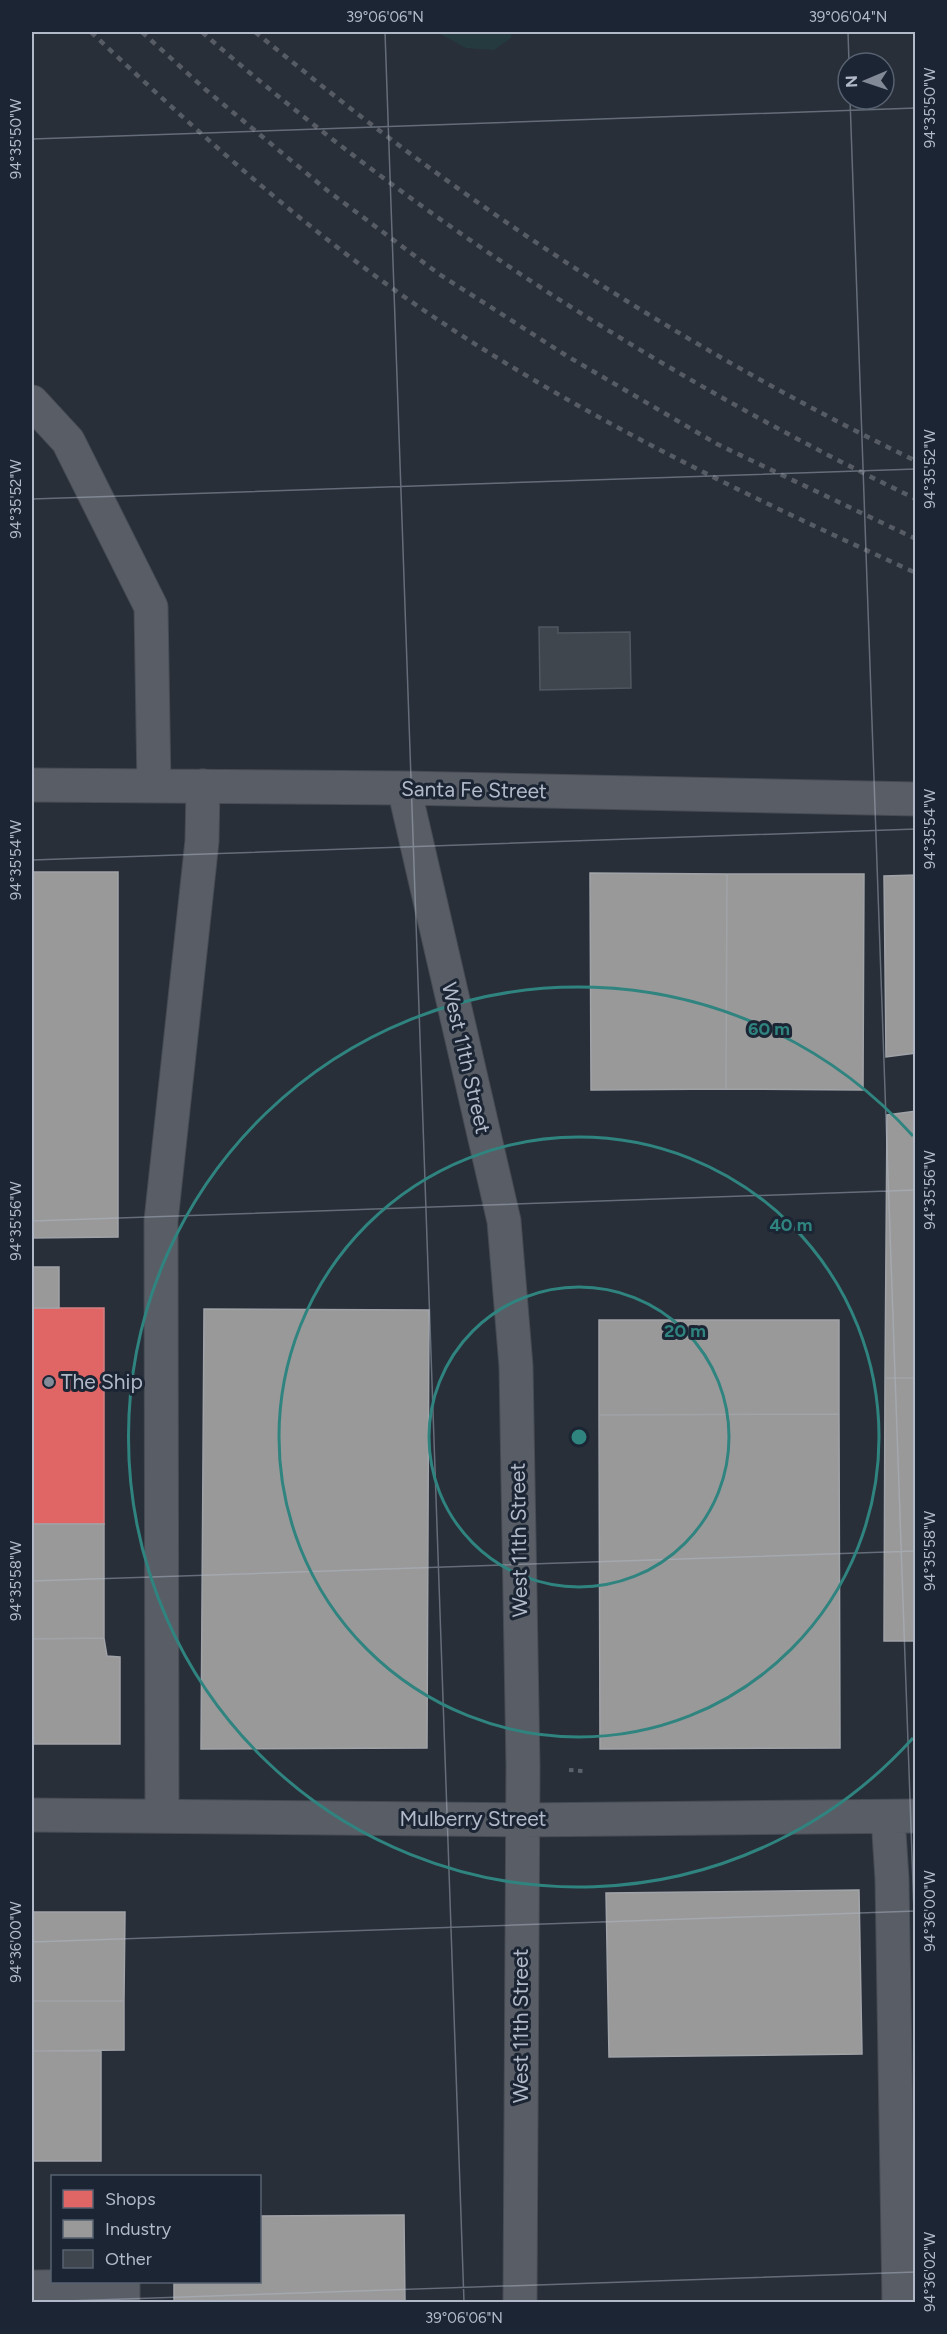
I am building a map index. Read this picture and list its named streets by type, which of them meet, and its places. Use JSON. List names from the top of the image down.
{
  "streets": {
    "street": ["Santa Fe Street", "West 11th Street", "Mulberry Street"]
  },
  "crossings": [
    ["Santa Fe Street", "West 11th Street"],
    ["West 11th Street", "Mulberry Street"]
  ],
  "places": ["The Ship"],
  "legend": ["Shops", "Industry", "Other"],
  "north": "left",
  "coordinates": [
    "39°06'06\"N",
    "39°06'04\"N",
    "94°35'50\"W",
    "94°35'52\"W",
    "94°35'54\"W",
    "94°35'56\"W",
    "94°35'58\"W",
    "94°36'00\"W",
    "94°36'02\"W"
  ],
  "rings": ["60 m", "40 m", "20 m"]
}
